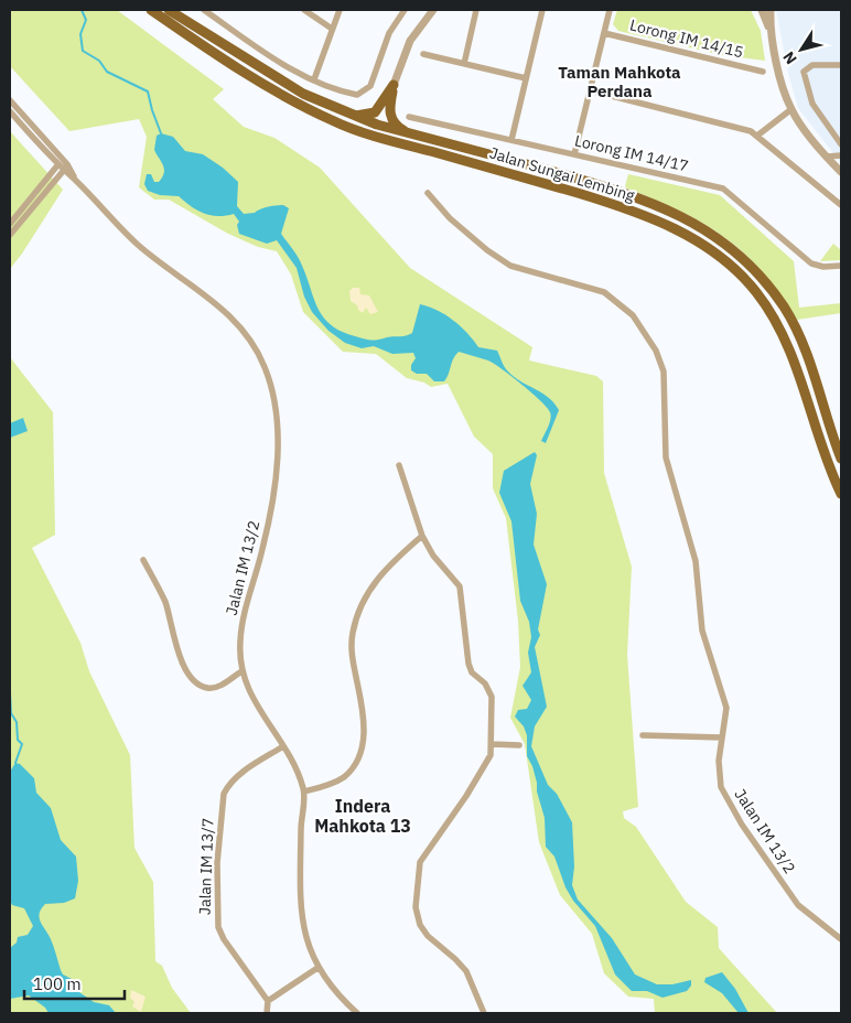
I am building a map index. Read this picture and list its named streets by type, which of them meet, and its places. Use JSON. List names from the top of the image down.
{
  "streets": {
    "main road": ["Jalan Sungai Lembing"],
    "street": [
      "Lorong IM 14/15",
      "Lorong IM 14/17",
      "Jalan IM 13/2",
      "Jalan IM 13/7"
    ]
  },
  "crossings": [
    ["Jalan IM 13/2", "Jalan IM 13/7"]
  ],
  "districts": ["Taman Mahkota Perdana", "Indera Mahkota 13"],
  "scale_bar": "100 m",
  "north": "bottom left"
}
